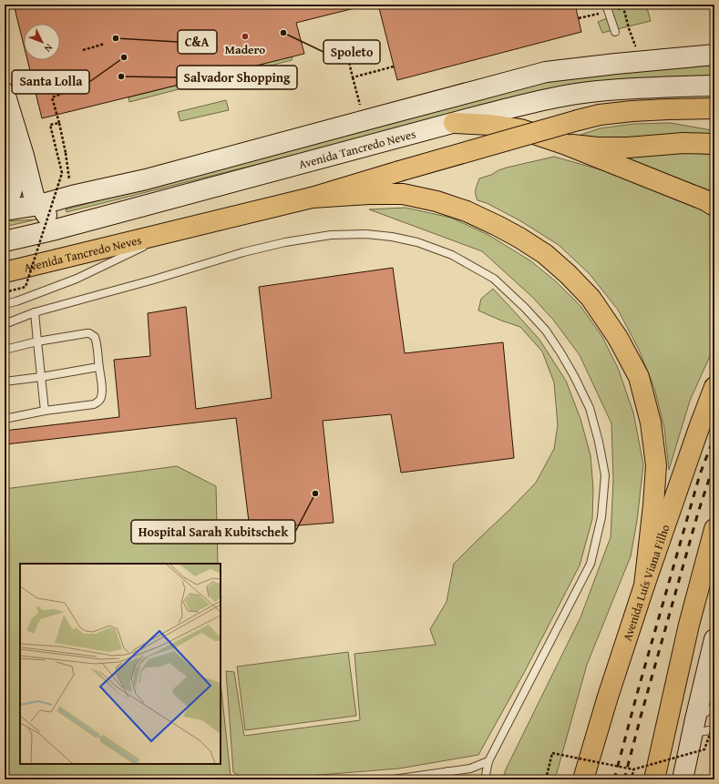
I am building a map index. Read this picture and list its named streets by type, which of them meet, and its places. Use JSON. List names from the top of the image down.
{
  "streets": {
    "main road": ["Avenida Tancredo Neves", "Avenida Luís Viana Filho"]
  },
  "places": [
    "Spoleto",
    "Madero",
    "C&A",
    "Santa Lolla",
    "Salvador Shopping",
    "Hospital Sarah Kubitschek"
  ],
  "north": "bottom right"
}
